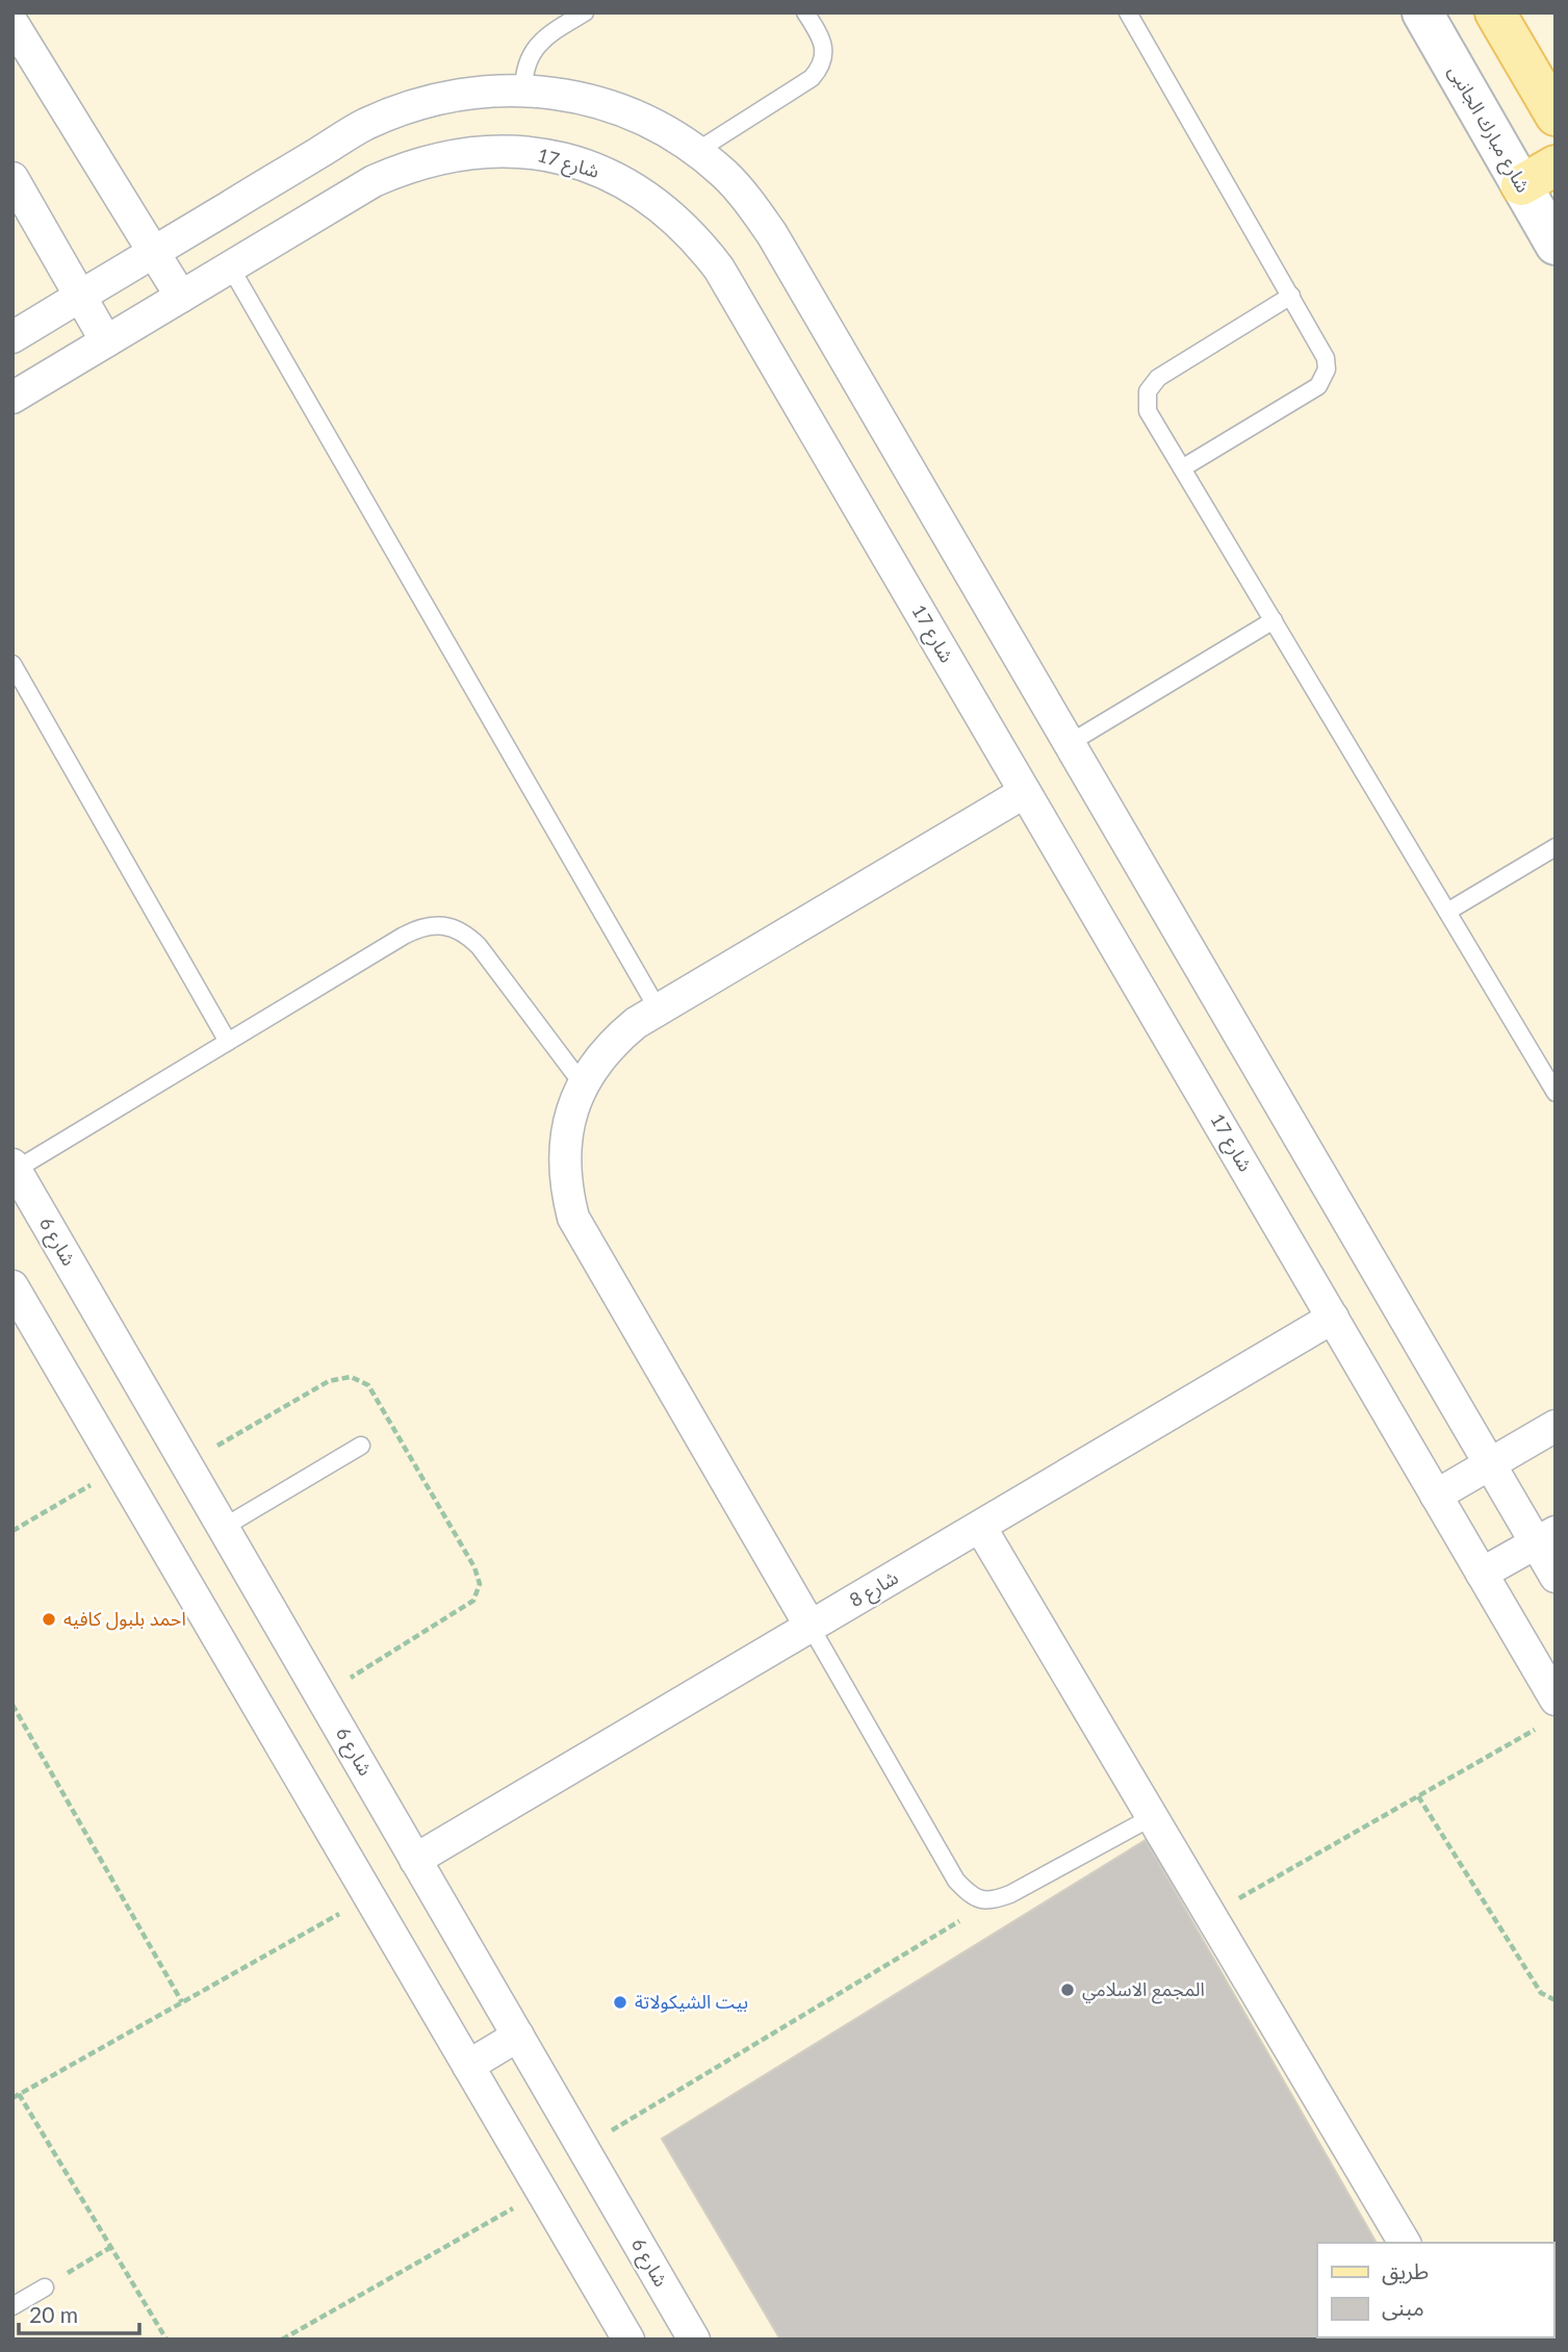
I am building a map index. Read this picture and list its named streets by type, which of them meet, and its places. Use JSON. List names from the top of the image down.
{
  "streets": {
    "main road": ["شارع مبارك الجانبى"],
    "street": ["شارع 17", "شارع 6", "شارع 8"]
  },
  "crossings": [
    ["شارع 17", "شارع 8"],
    ["شارع 6", "شارع 8"]
  ],
  "places": ["احمد بلبول كافيه", "المجمع الاسلامي", "بيت الشيكولاتة"],
  "legend": ["طريق", "مبنى"],
  "scale_bar": "20 m"
}
